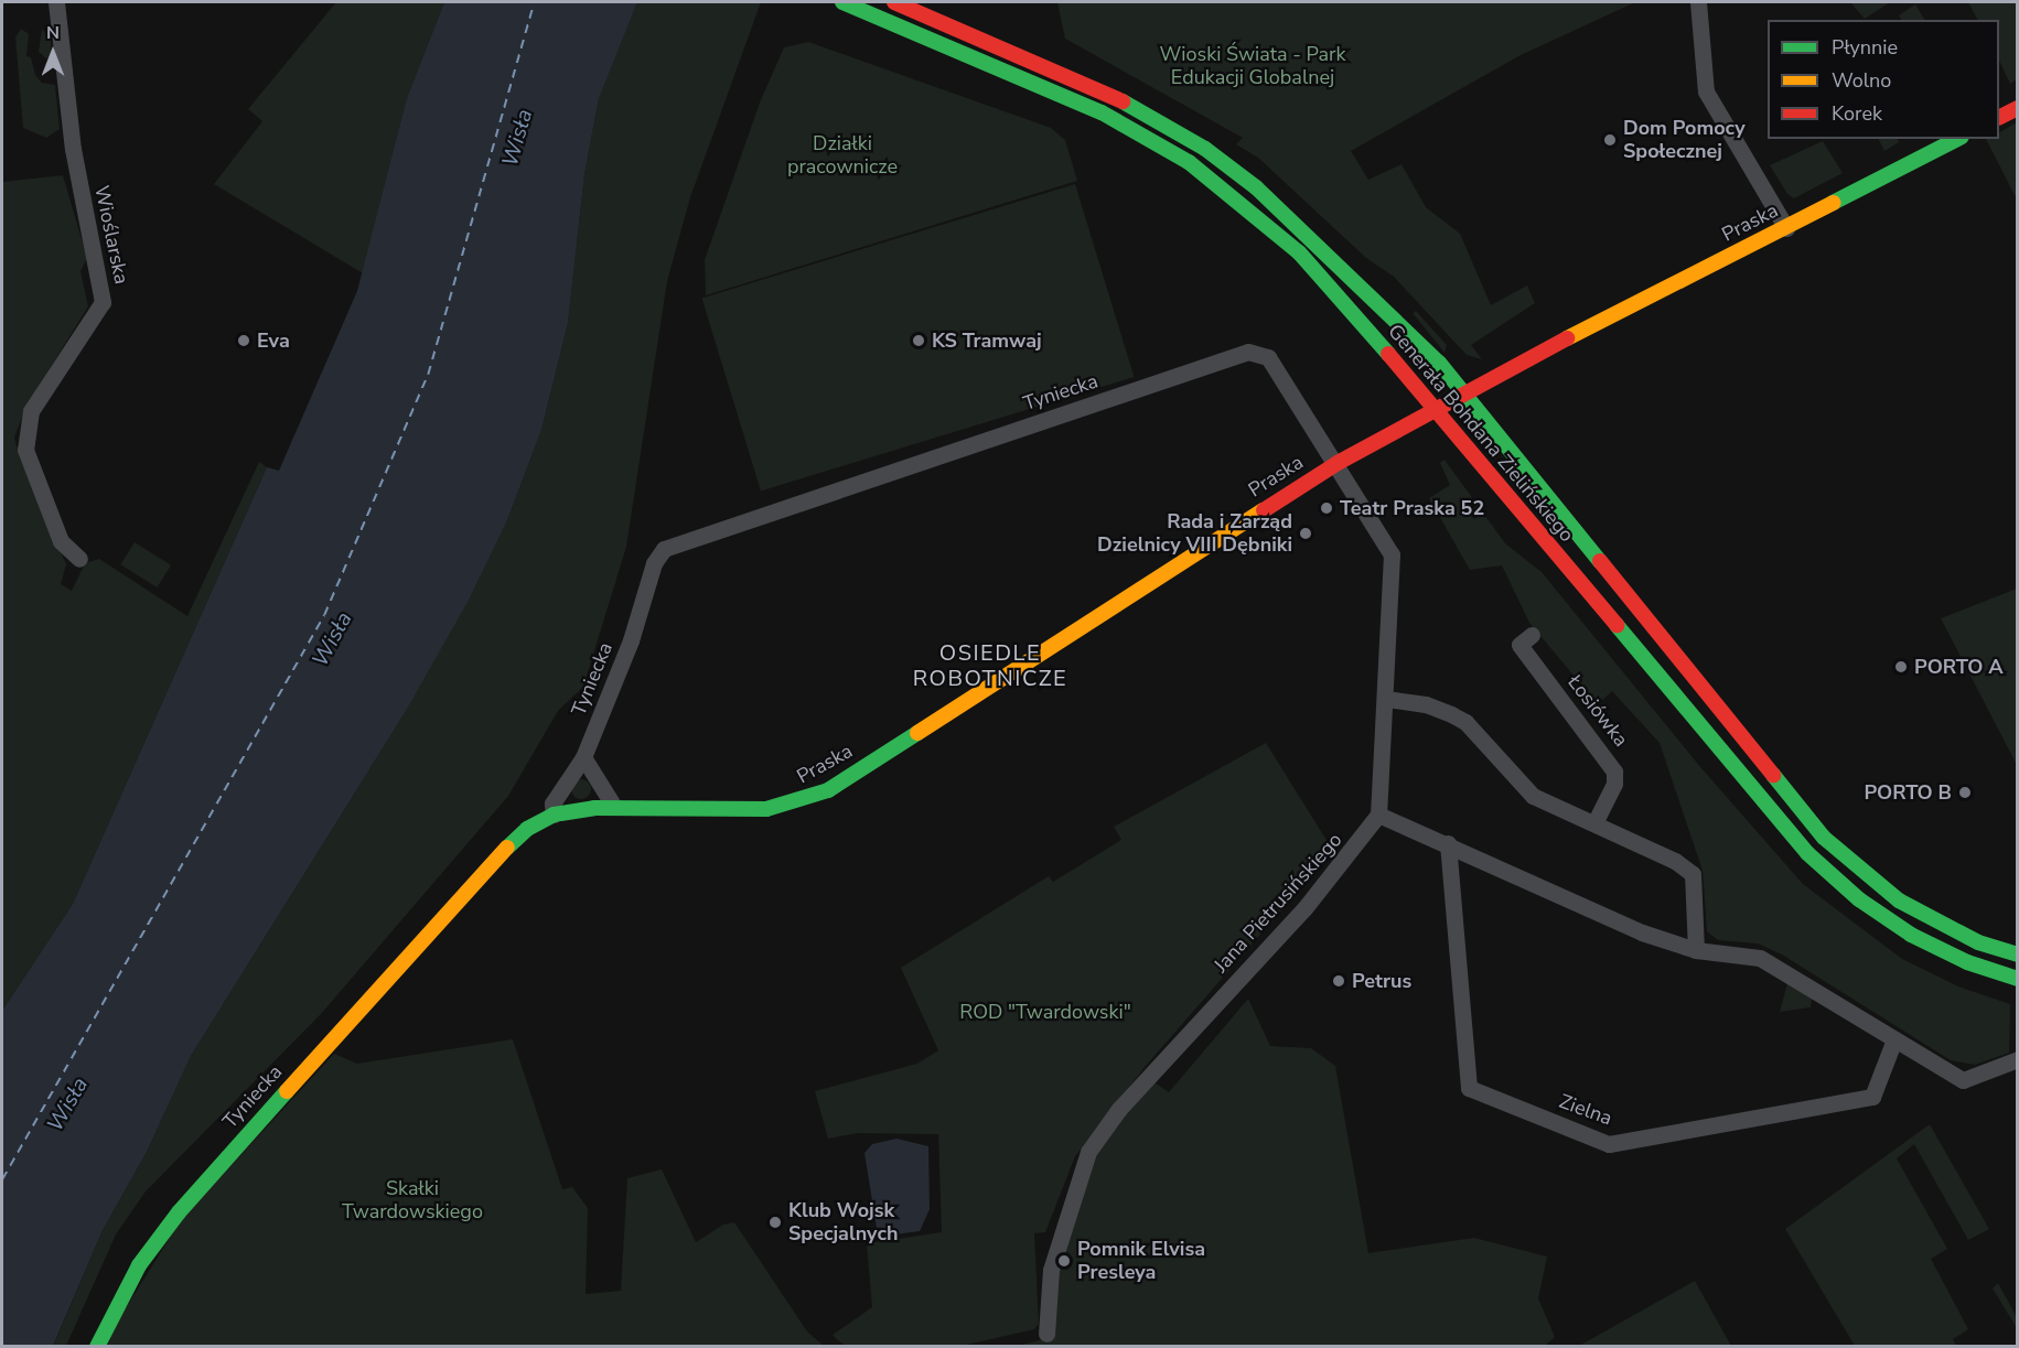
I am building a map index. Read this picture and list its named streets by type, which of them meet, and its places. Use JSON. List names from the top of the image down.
{
  "streets": {
    "main road": ["Praska", "Tyniecka", "Generała Bohdana Zielińskiego"],
    "street": [
      "Wioślarska",
      "Łosiówka",
      "Jana Pietrusińskiego",
      "Zielna"
    ]
  },
  "crossings": [
    ["Praska", "Tyniecka"],
    ["Praska", "Generała Bohdana Zielińskiego"]
  ],
  "districts": ["OSIEDLE ROBOTNICZE"],
  "water": ["Wisła"],
  "parks": [
    "Wioski Świata - Park Edukacji Globalnej",
    "Działki pracownicze",
    "ROD \"Twardowski\"",
    "Skałki Twardowskiego"
  ],
  "places": [
    "Dom Pomocy Społecznej",
    "Eva",
    "KS Tramwaj",
    "Teatr Praska 52",
    "Rada i Zarząd Dzielnicy VIII Dębniki",
    "PORTO A",
    "PORTO B",
    "Petrus",
    "Klub Wojsk Specjalnych",
    "Pomnik Elvisa Presleya"
  ],
  "legend": ["Płynnie", "Wolno", "Korek"],
  "north": "top"
}
